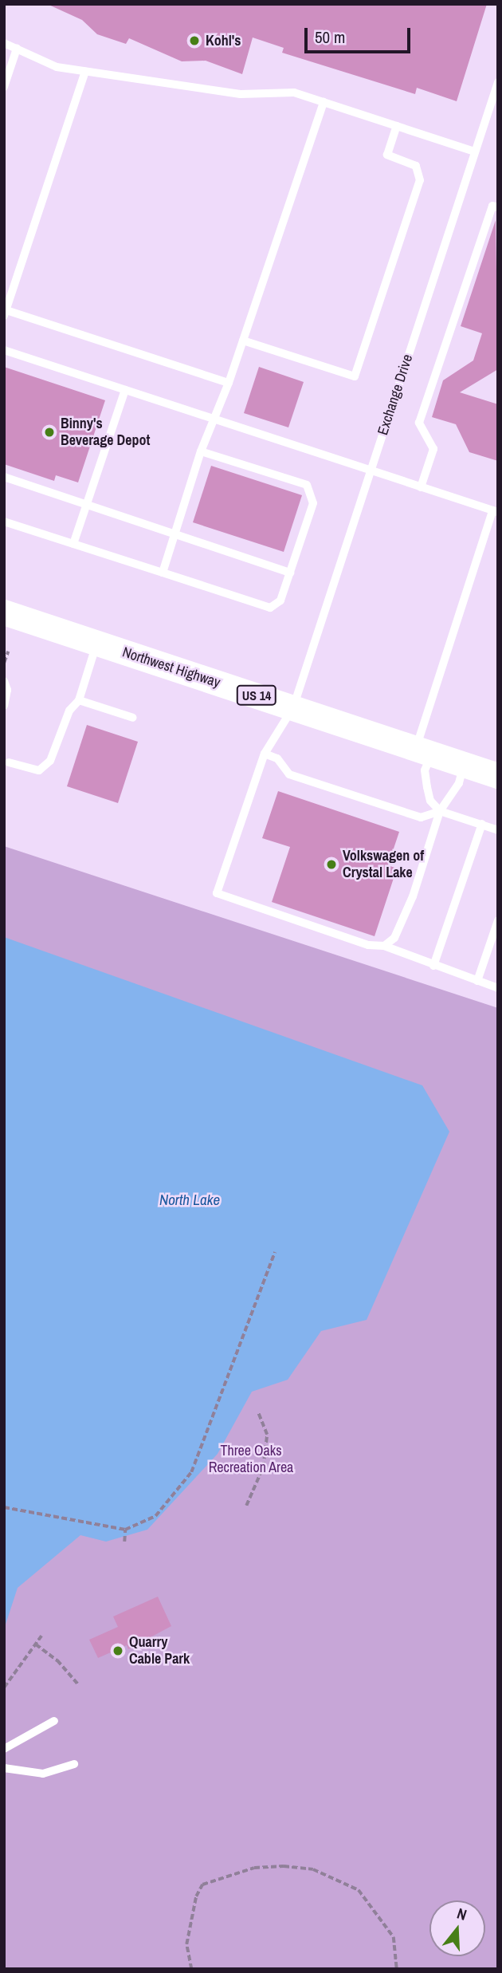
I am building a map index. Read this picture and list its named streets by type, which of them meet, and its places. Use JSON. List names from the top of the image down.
{
  "streets": {
    "main road": ["Northwest Highway", "US 14"],
    "lane": ["Exchange Drive"]
  },
  "crossings": [
    ["Exchange Drive", "Northwest Highway"]
  ],
  "water": ["North Lake"],
  "parks": ["Three Oaks Recreation Area"],
  "places": [
    "Kohl's",
    "Binny's Beverage Depot",
    "Volkswagen of Crystal Lake",
    "Quarry Cable Park"
  ],
  "scale_bar": "50 m",
  "north": "top"
}
